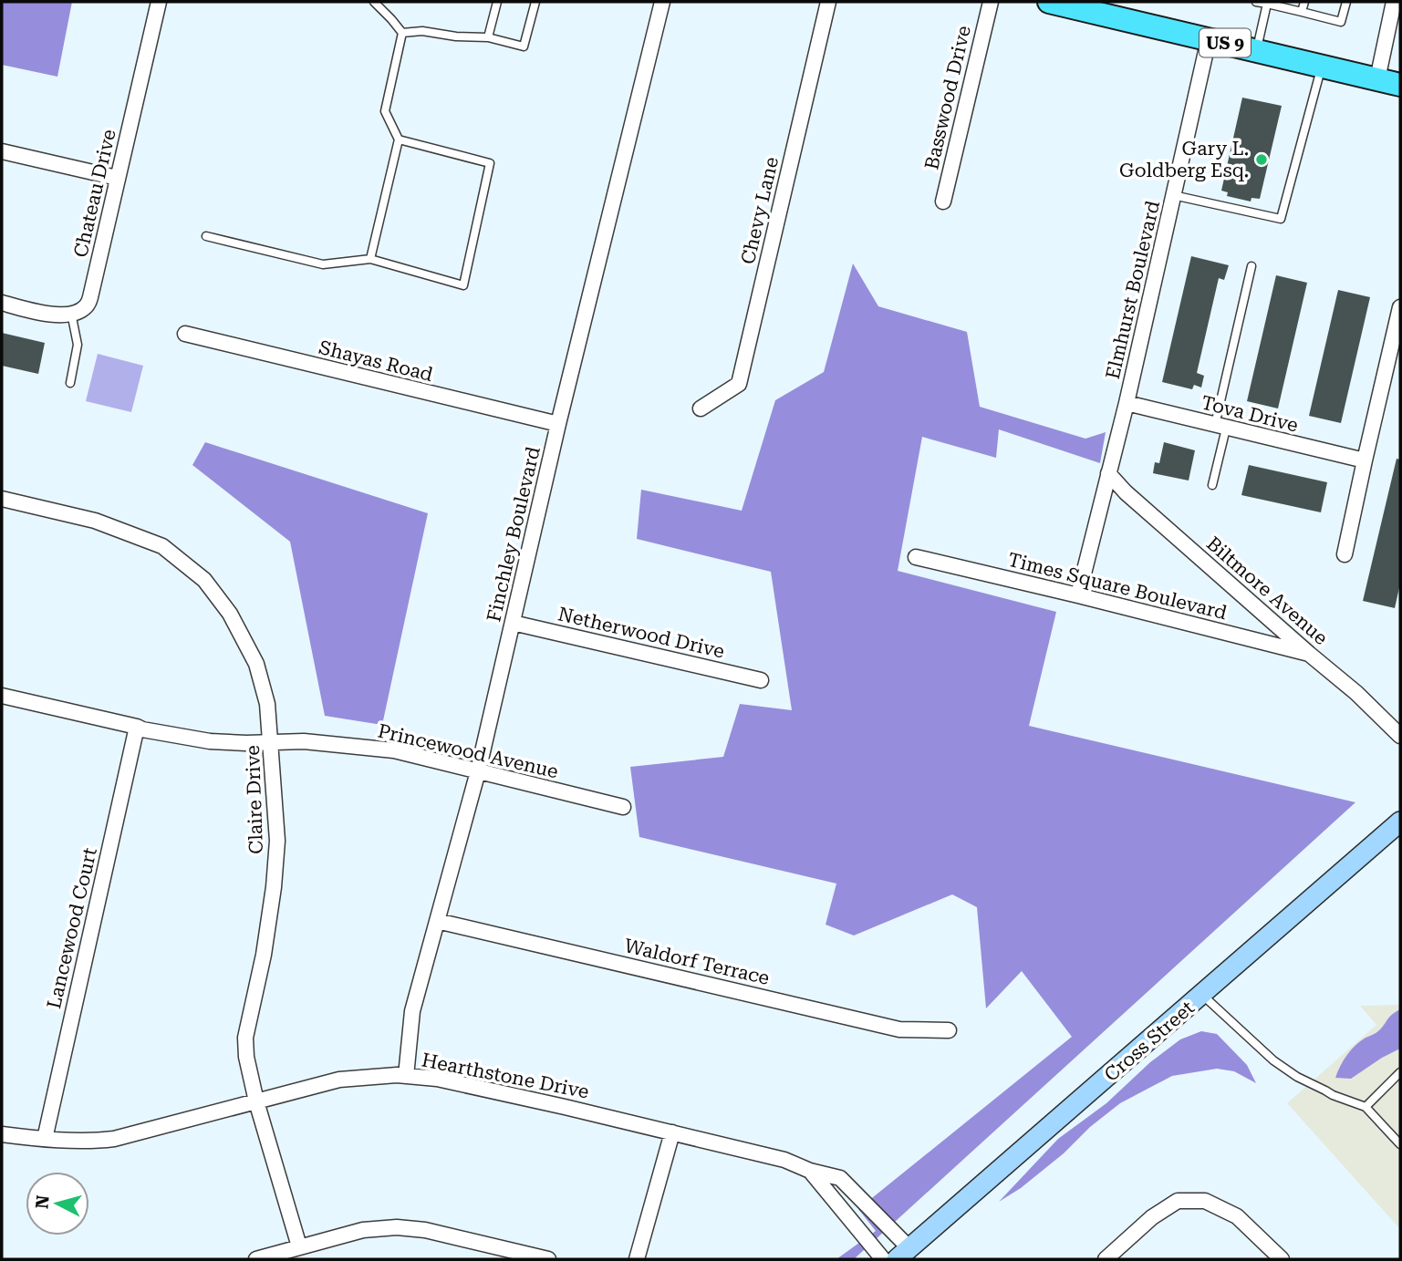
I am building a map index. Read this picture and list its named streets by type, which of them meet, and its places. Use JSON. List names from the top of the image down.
{
  "streets": {
    "highway": ["US 9"],
    "main road": ["Cross Street"],
    "street": [
      "Basswood Drive",
      "Chateau Drive",
      "Chevy Lane",
      "Elmhurst Boulevard",
      "Shayas Road",
      "Tova Drive",
      "Finchley Boulevard",
      "Times Square Boulevard",
      "Biltmore Avenue",
      "Netherwood Drive",
      "Princewood Avenue",
      "Claire Drive",
      "Lancewood Court",
      "Waldorf Terrace",
      "Hearthstone Drive"
    ]
  },
  "crossings": [
    ["US 9", "Elmhurst Boulevard"],
    ["Elmhurst Boulevard", "Tova Drive"],
    ["Elmhurst Boulevard", "Times Square Boulevard"],
    ["Elmhurst Boulevard", "Biltmore Avenue"],
    ["Shayas Road", "Finchley Boulevard"],
    ["Finchley Boulevard", "Netherwood Drive"],
    ["Finchley Boulevard", "Princewood Avenue"],
    ["Finchley Boulevard", "Waldorf Terrace"],
    ["Finchley Boulevard", "Hearthstone Drive"],
    ["Times Square Boulevard", "Biltmore Avenue"],
    ["Princewood Avenue", "Claire Drive"],
    ["Princewood Avenue", "Lancewood Court"],
    ["Claire Drive", "Hearthstone Drive"],
    ["Lancewood Court", "Hearthstone Drive"],
    ["Cross Street", "Hearthstone Drive"]
  ],
  "places": ["Gary L. Goldberg Esq."],
  "north": "left"
}
